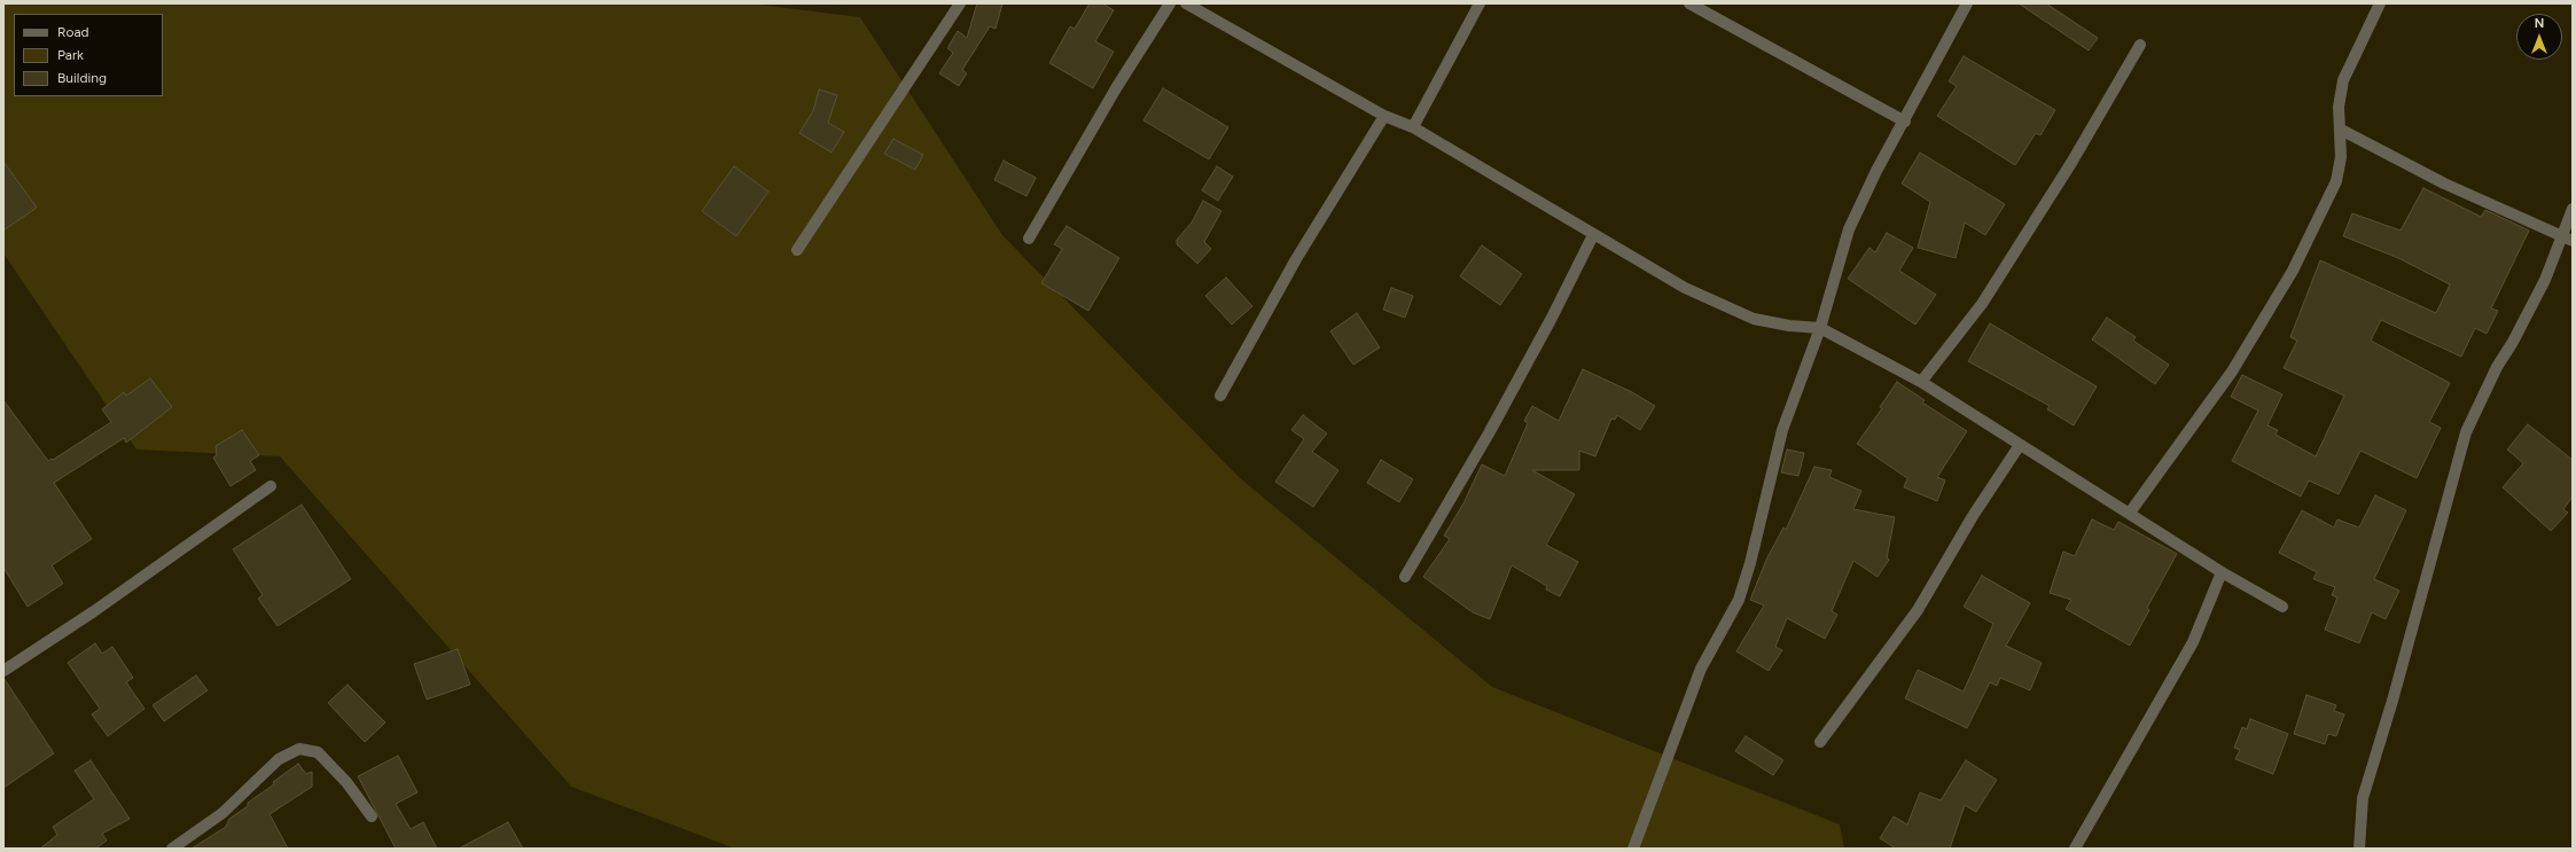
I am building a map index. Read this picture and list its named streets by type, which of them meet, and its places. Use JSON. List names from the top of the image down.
{
  "legend": ["Road", "Park", "Building"],
  "north": "top"
}
